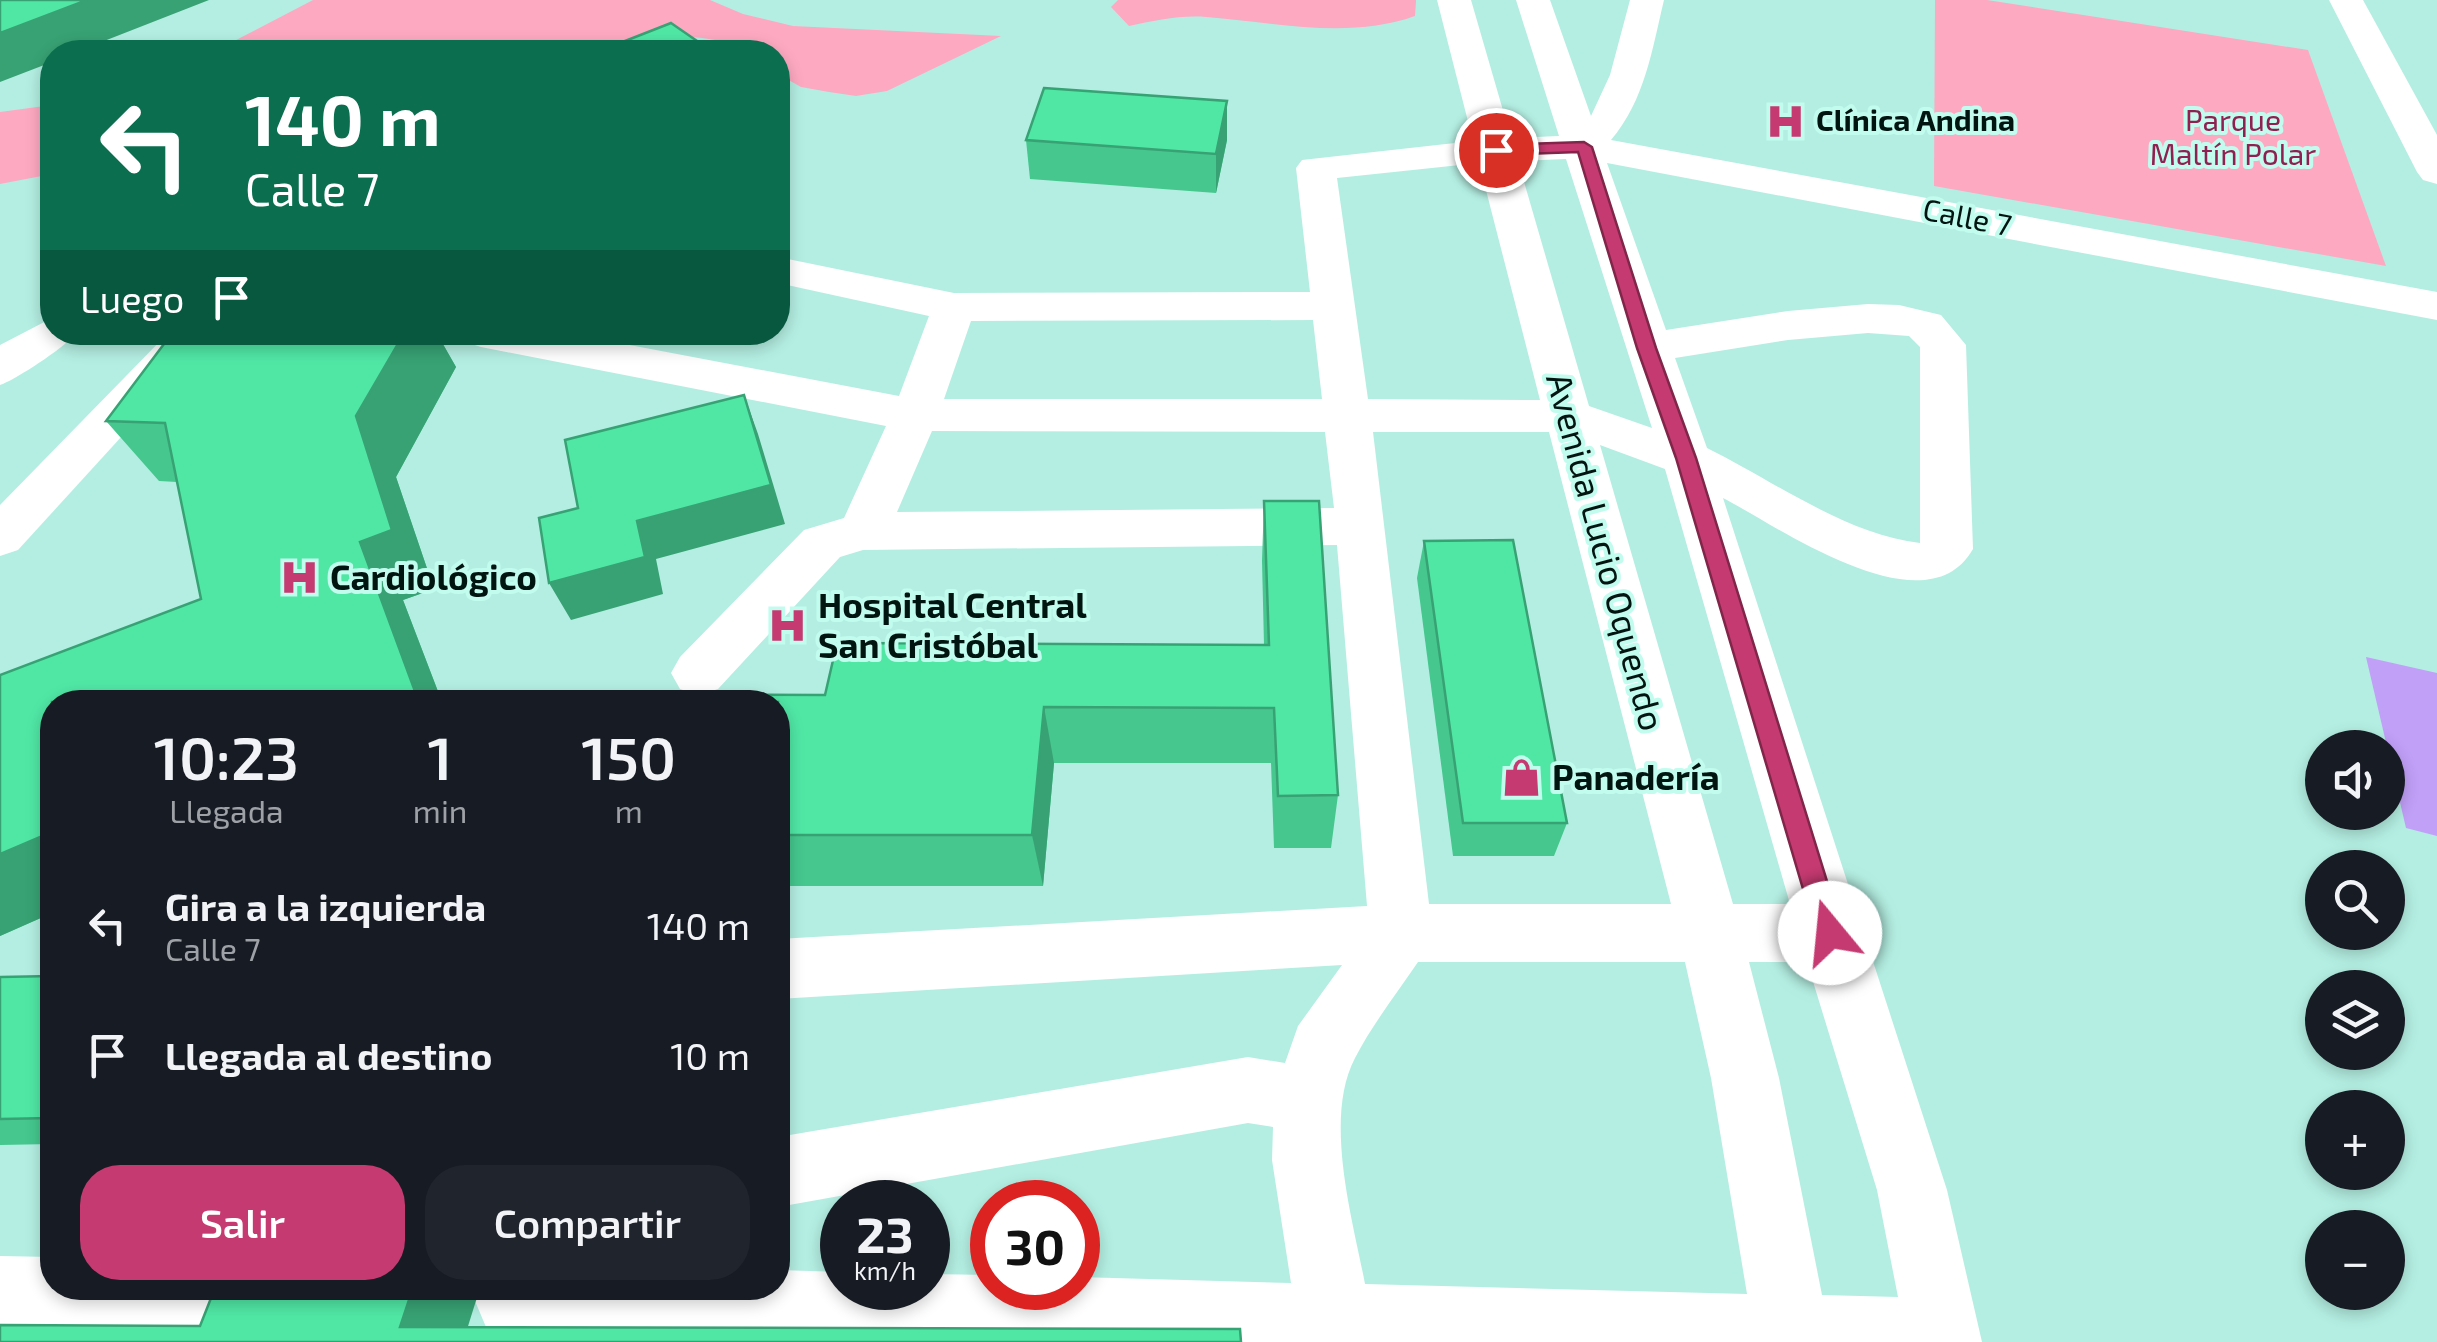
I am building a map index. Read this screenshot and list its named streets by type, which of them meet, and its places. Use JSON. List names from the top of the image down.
{
  "streets": {
    "street": ["Calle 7", "Avenida Lucio Oquendo"]
  },
  "crossings": [
    ["Calle 7", "Avenida Lucio Oquendo"]
  ],
  "parks": ["Parque Maltín Polar"],
  "places": {
    "hospital": ["Clínica Andina", "Cardiológico", "Hospital Central San Cristóbal"],
    "shop": ["Panadería"]
  },
  "page": {
    "turn": ["140 m", "Calle 7"],
    "then": "Luego",
    "eta": [
      "10:23",
      "Llegada",
      "1",
      "min",
      "150",
      "m"
    ],
    "map_buttons": ["+", "−"],
    "list": [
      {
        "name": "Gira a la izquierda",
        "note": "Calle 7",
        "value": "140 m"
      },
      {
        "name": "Llegada al destino",
        "value": "10 m"
      }
    ],
    "buttons": ["Salir", "Compartir"],
    "speed": "23 km/h",
    "limit": "30"
  }
}
